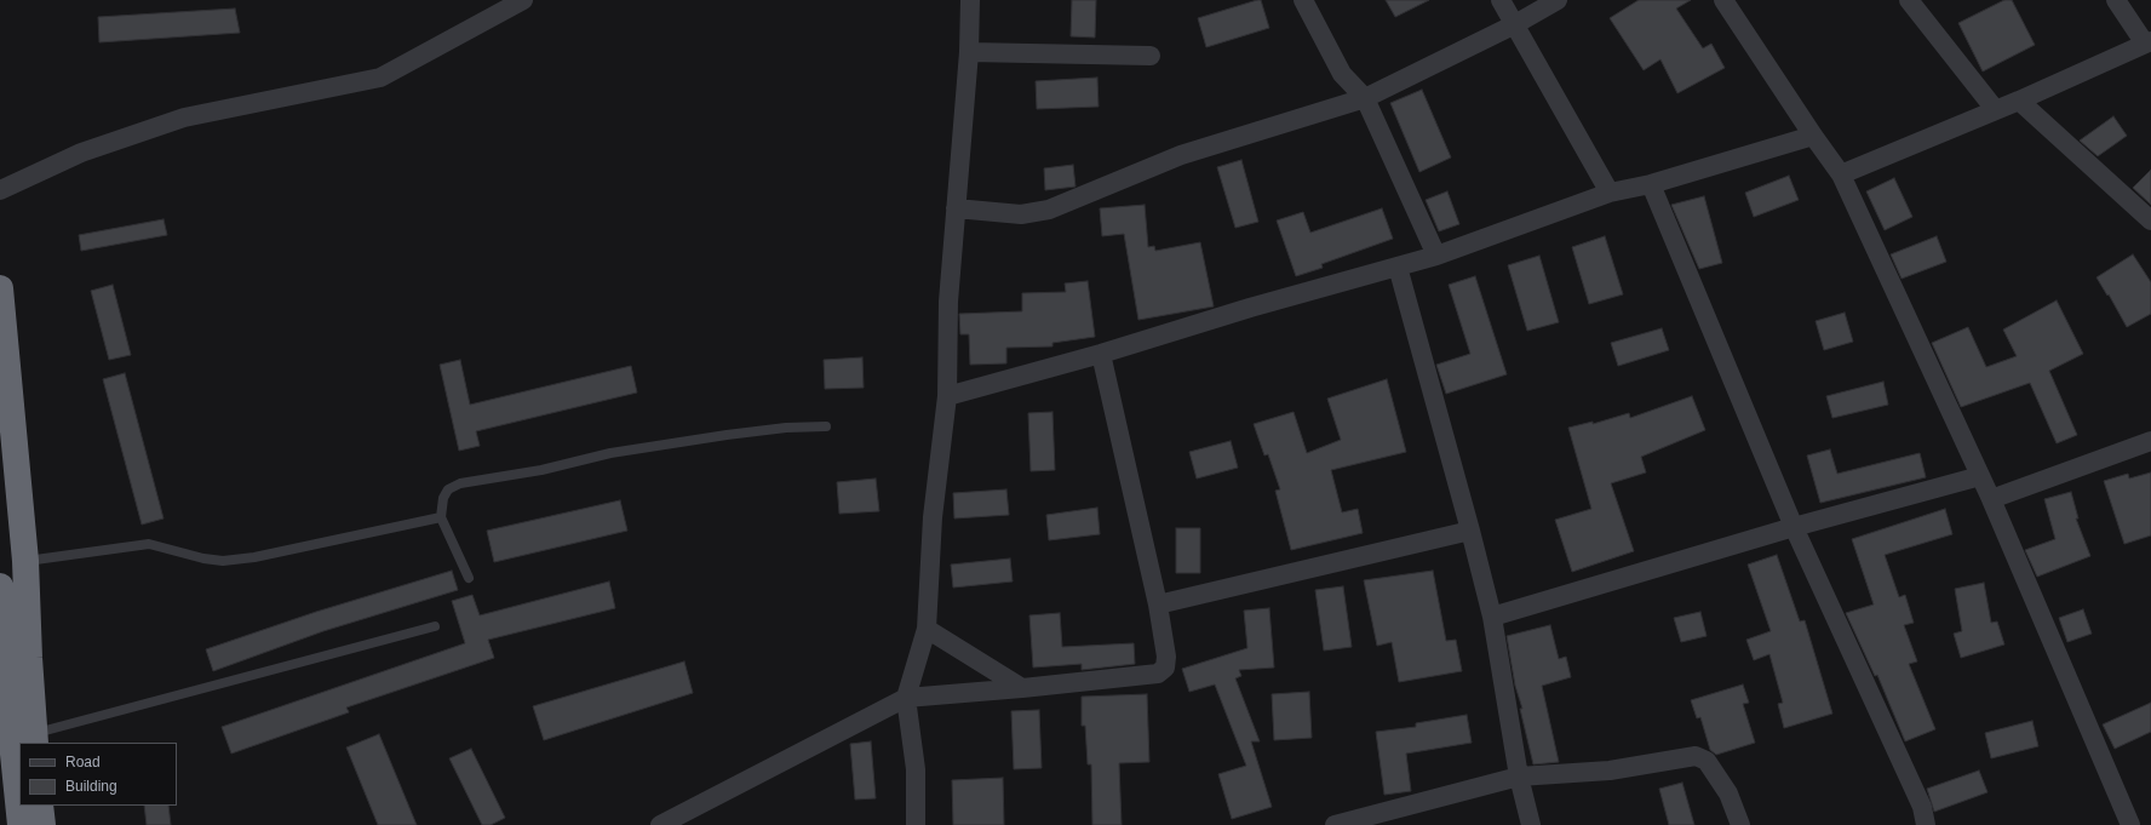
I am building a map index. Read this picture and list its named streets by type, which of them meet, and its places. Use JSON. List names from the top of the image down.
{
  "legend": ["Road", "Building"]
}
